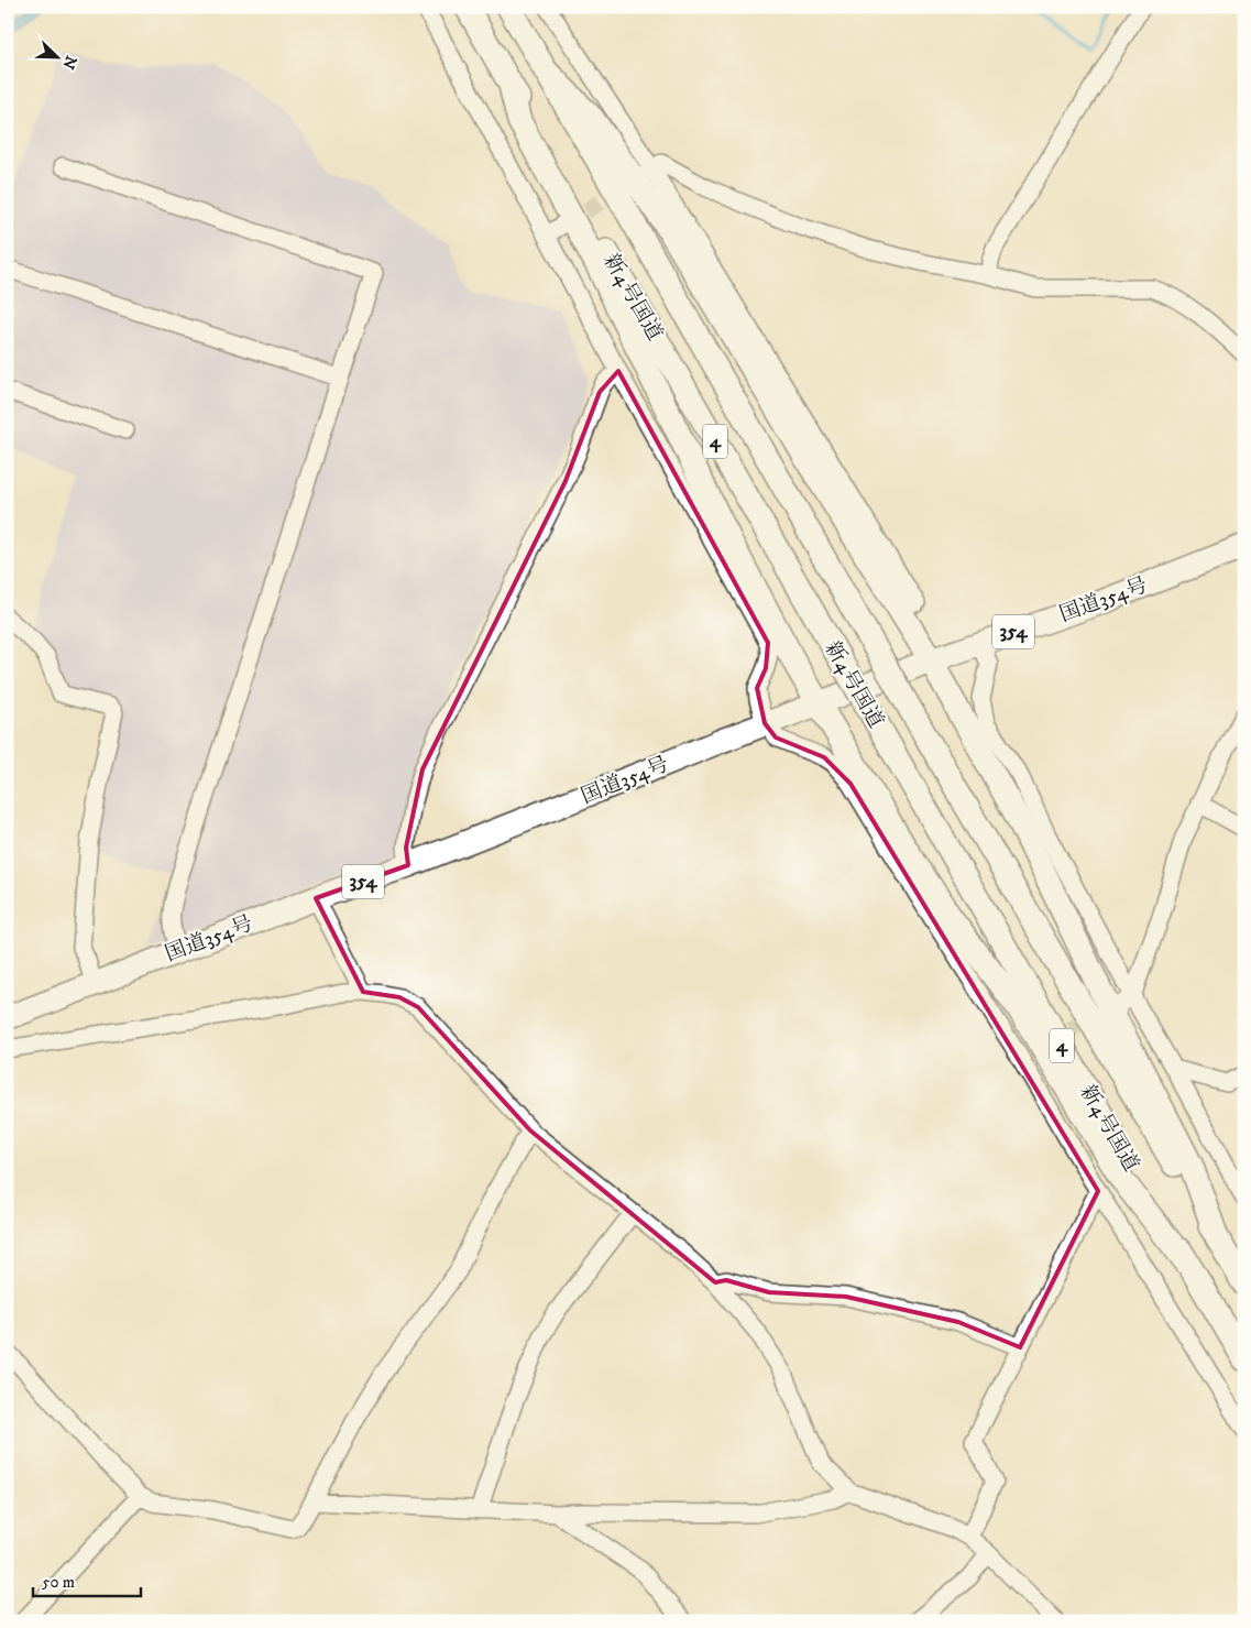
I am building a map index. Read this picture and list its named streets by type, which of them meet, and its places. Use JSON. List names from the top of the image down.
{
  "streets": {
    "highway": [
      "新4号国道",
      "4",
      "国道354号",
      "354"
    ]
  },
  "scale_bar": "50 m",
  "north": "bottom right"
}
